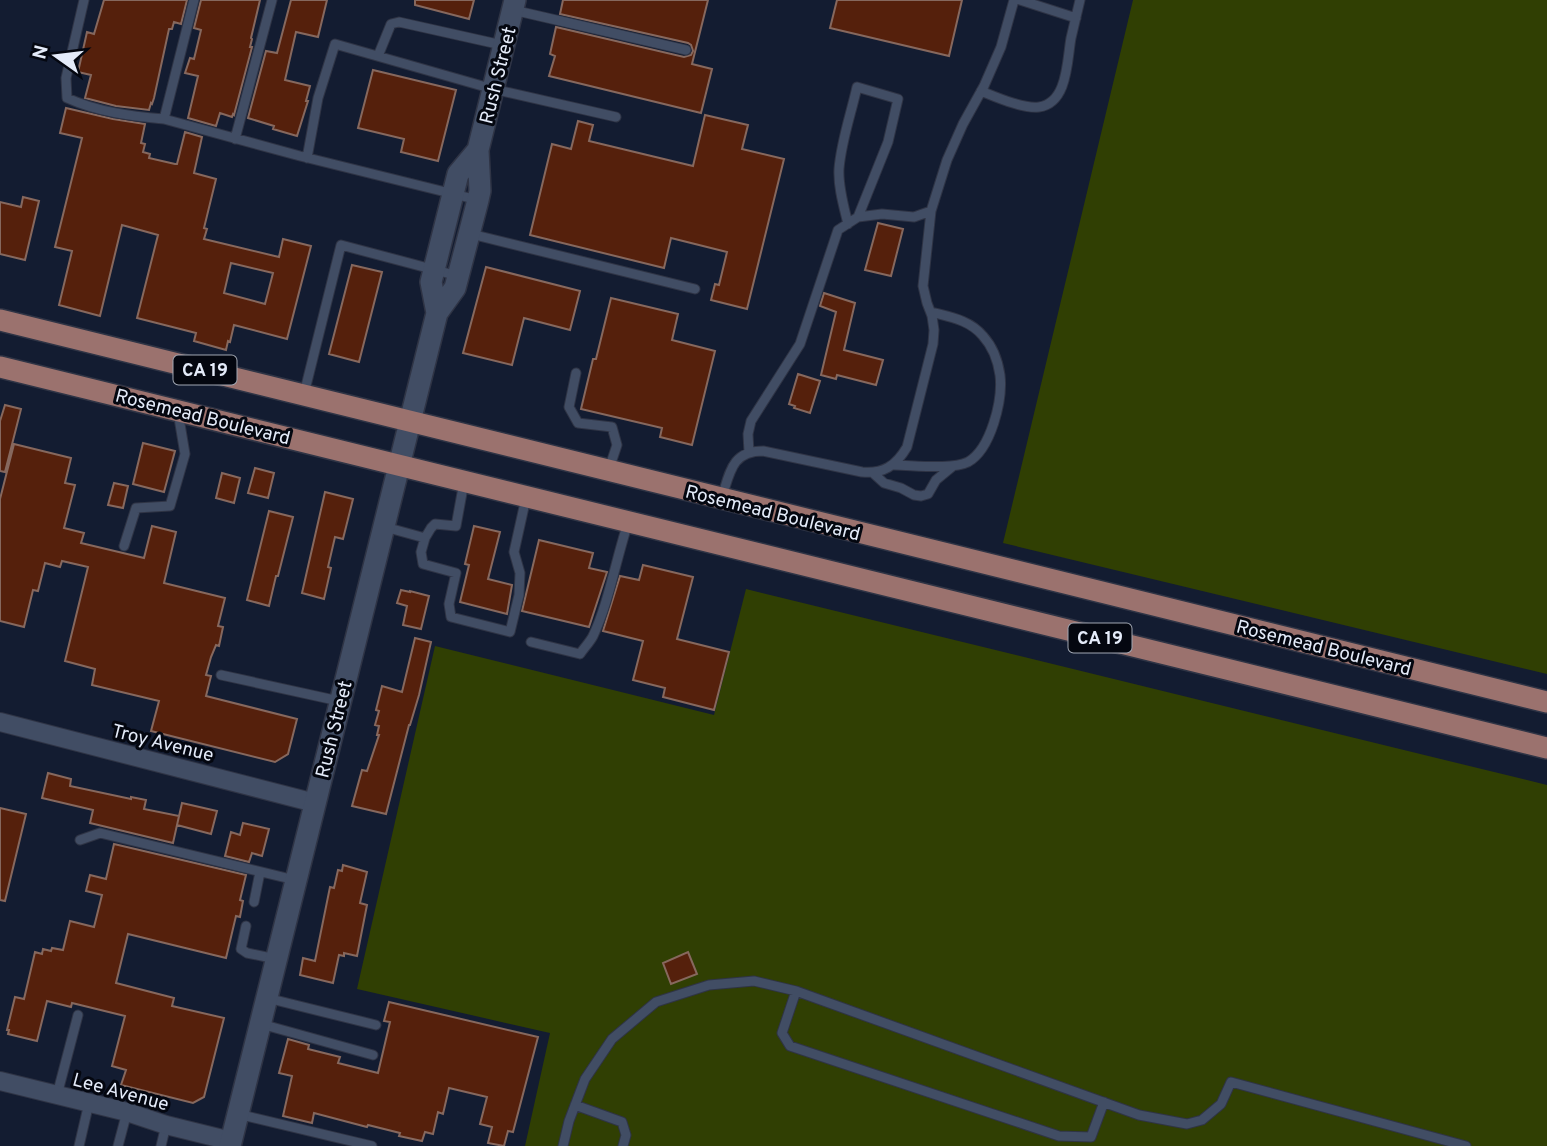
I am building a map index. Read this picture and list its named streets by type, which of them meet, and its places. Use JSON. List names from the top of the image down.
{
  "streets": {
    "main road": ["CA 19", "Rosemead Boulevard"],
    "street": ["Rush Street", "Troy Avenue", "Lee Avenue"]
  },
  "crossings": [
    ["Rush Street", "Rosemead Boulevard"],
    ["Rush Street", "Troy Avenue"],
    ["Rush Street", "Lee Avenue"]
  ],
  "north": "left"
}
